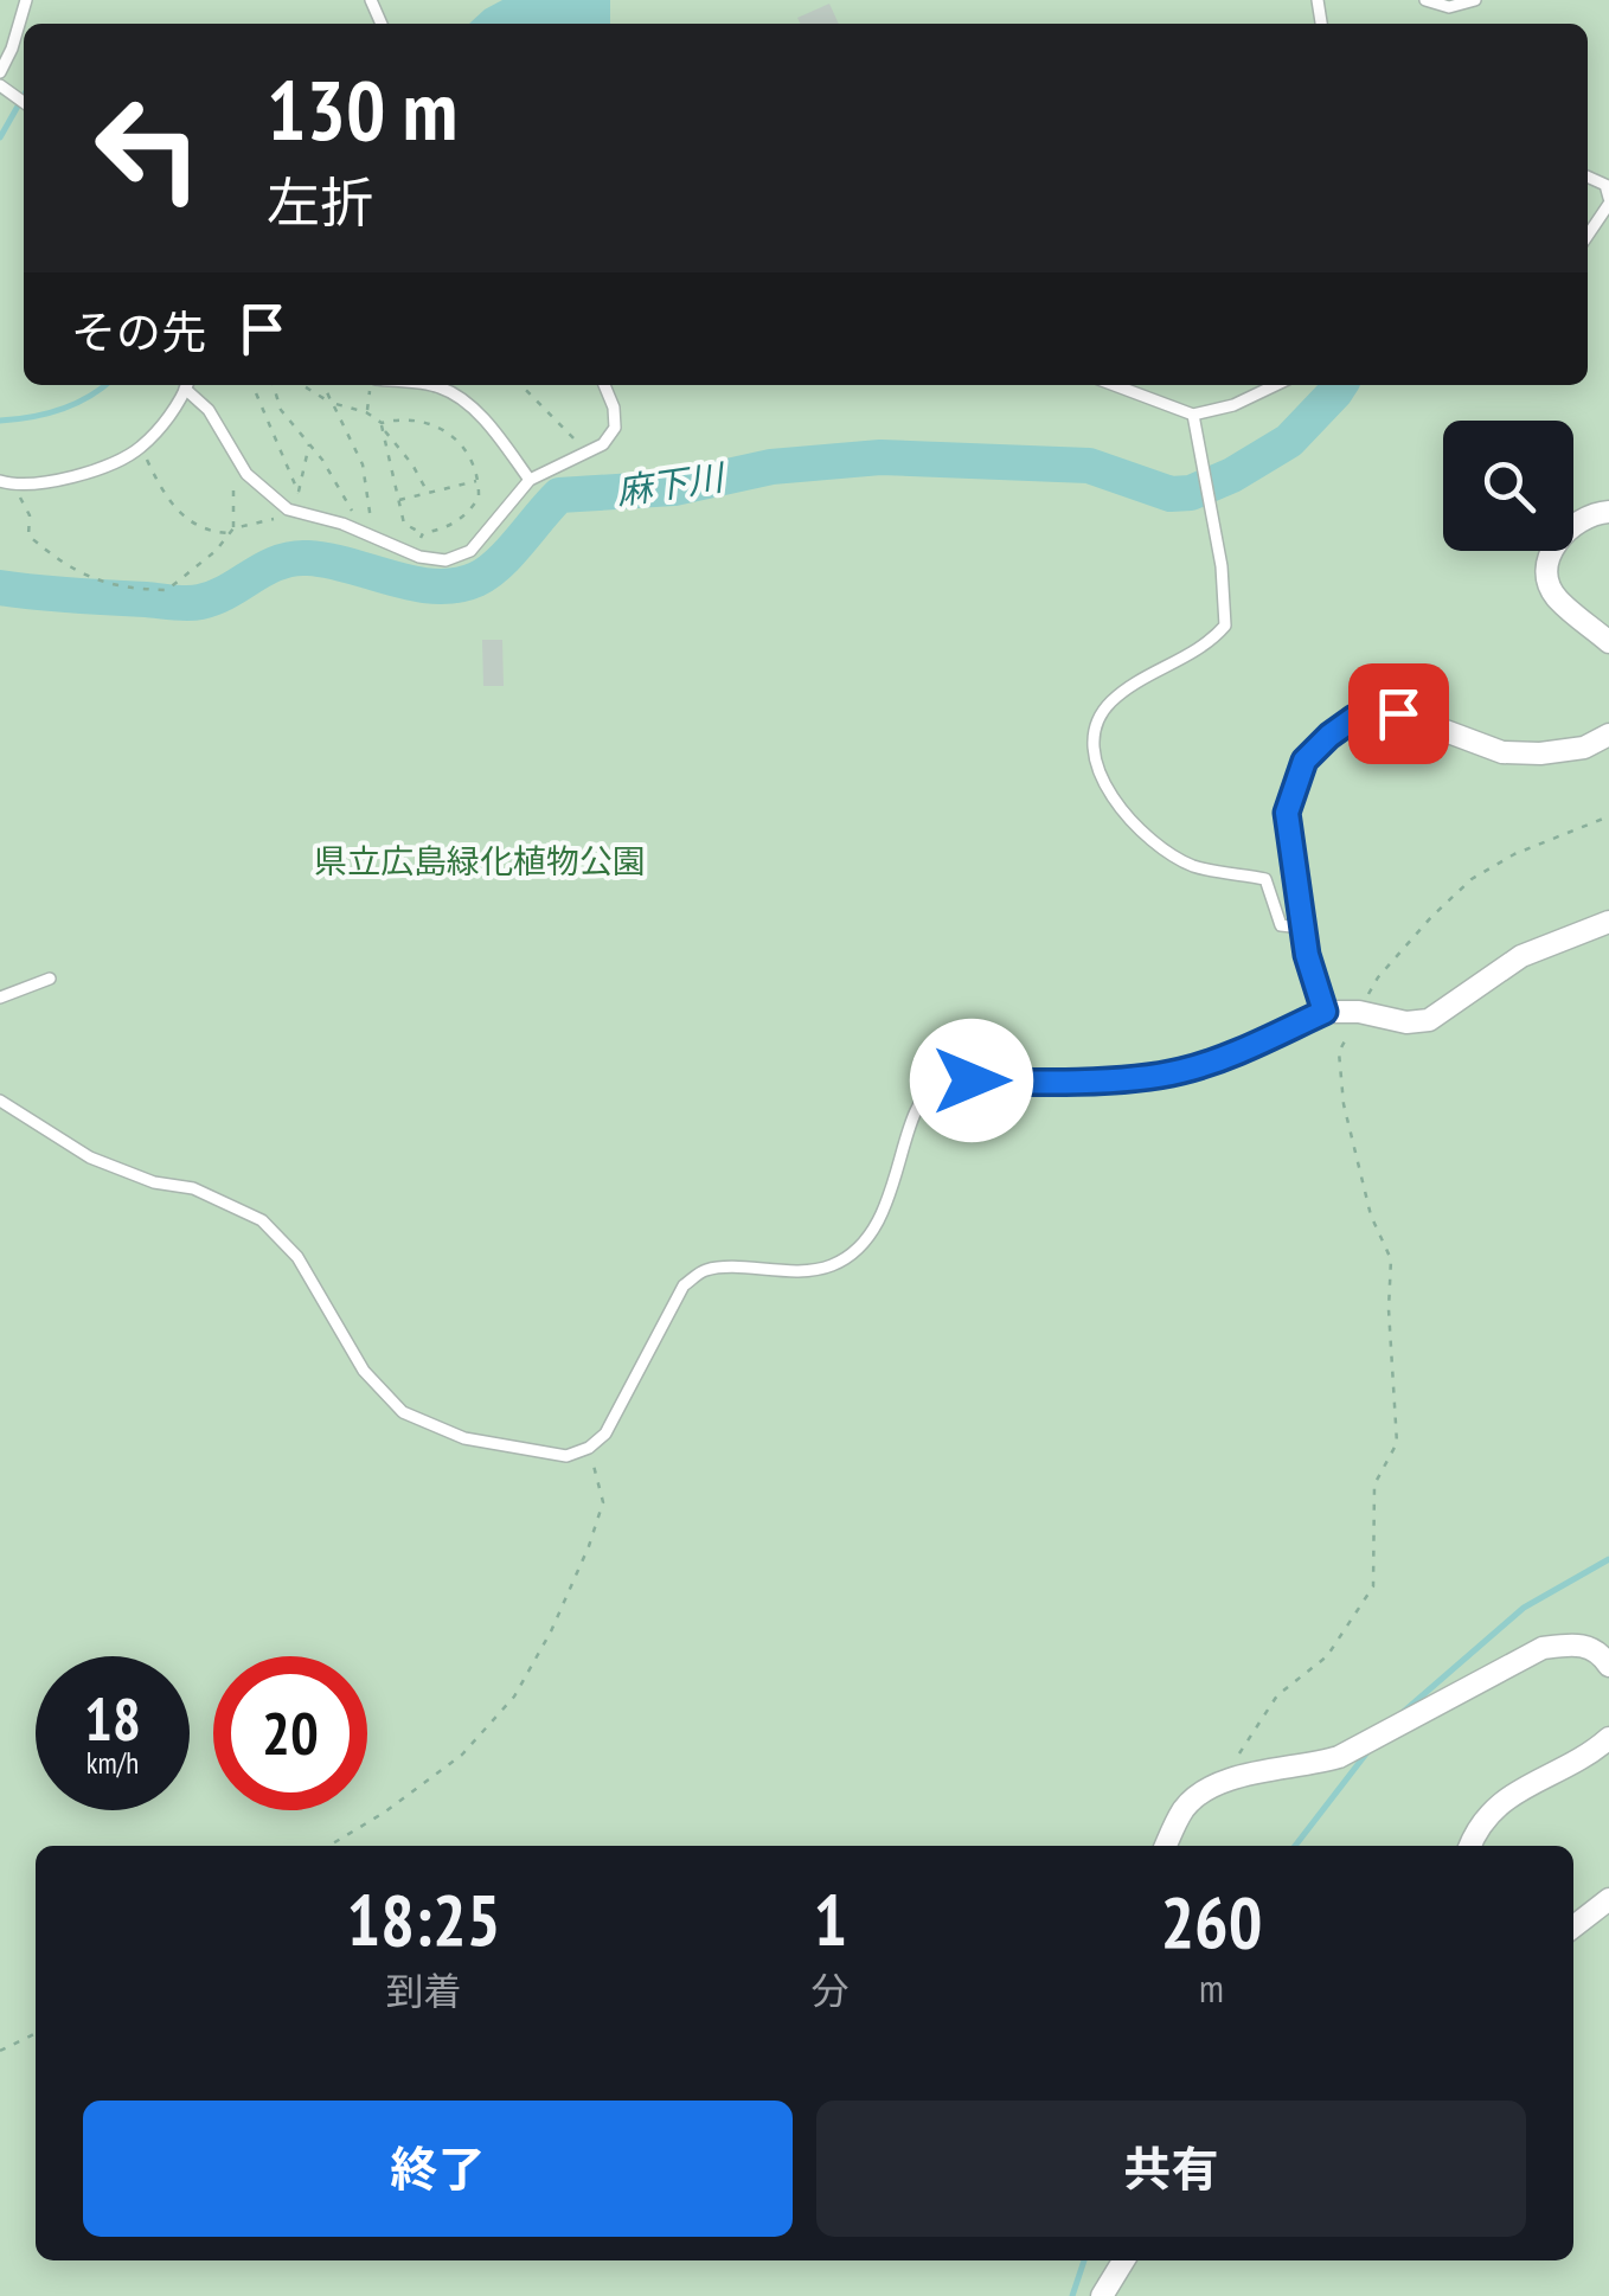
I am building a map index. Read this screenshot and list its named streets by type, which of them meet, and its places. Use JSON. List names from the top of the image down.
{
  "water": ["麻下川"],
  "parks": ["県立広島緑化植物公園"],
  "page": {
    "turn": ["130 m", "左折"],
    "then": "その先",
    "speed": "18 km/h",
    "limit": "20",
    "eta": [
      "18:25",
      "到着",
      "1",
      "分",
      "260",
      "m"
    ],
    "buttons": ["終了", "共有"]
  }
}
